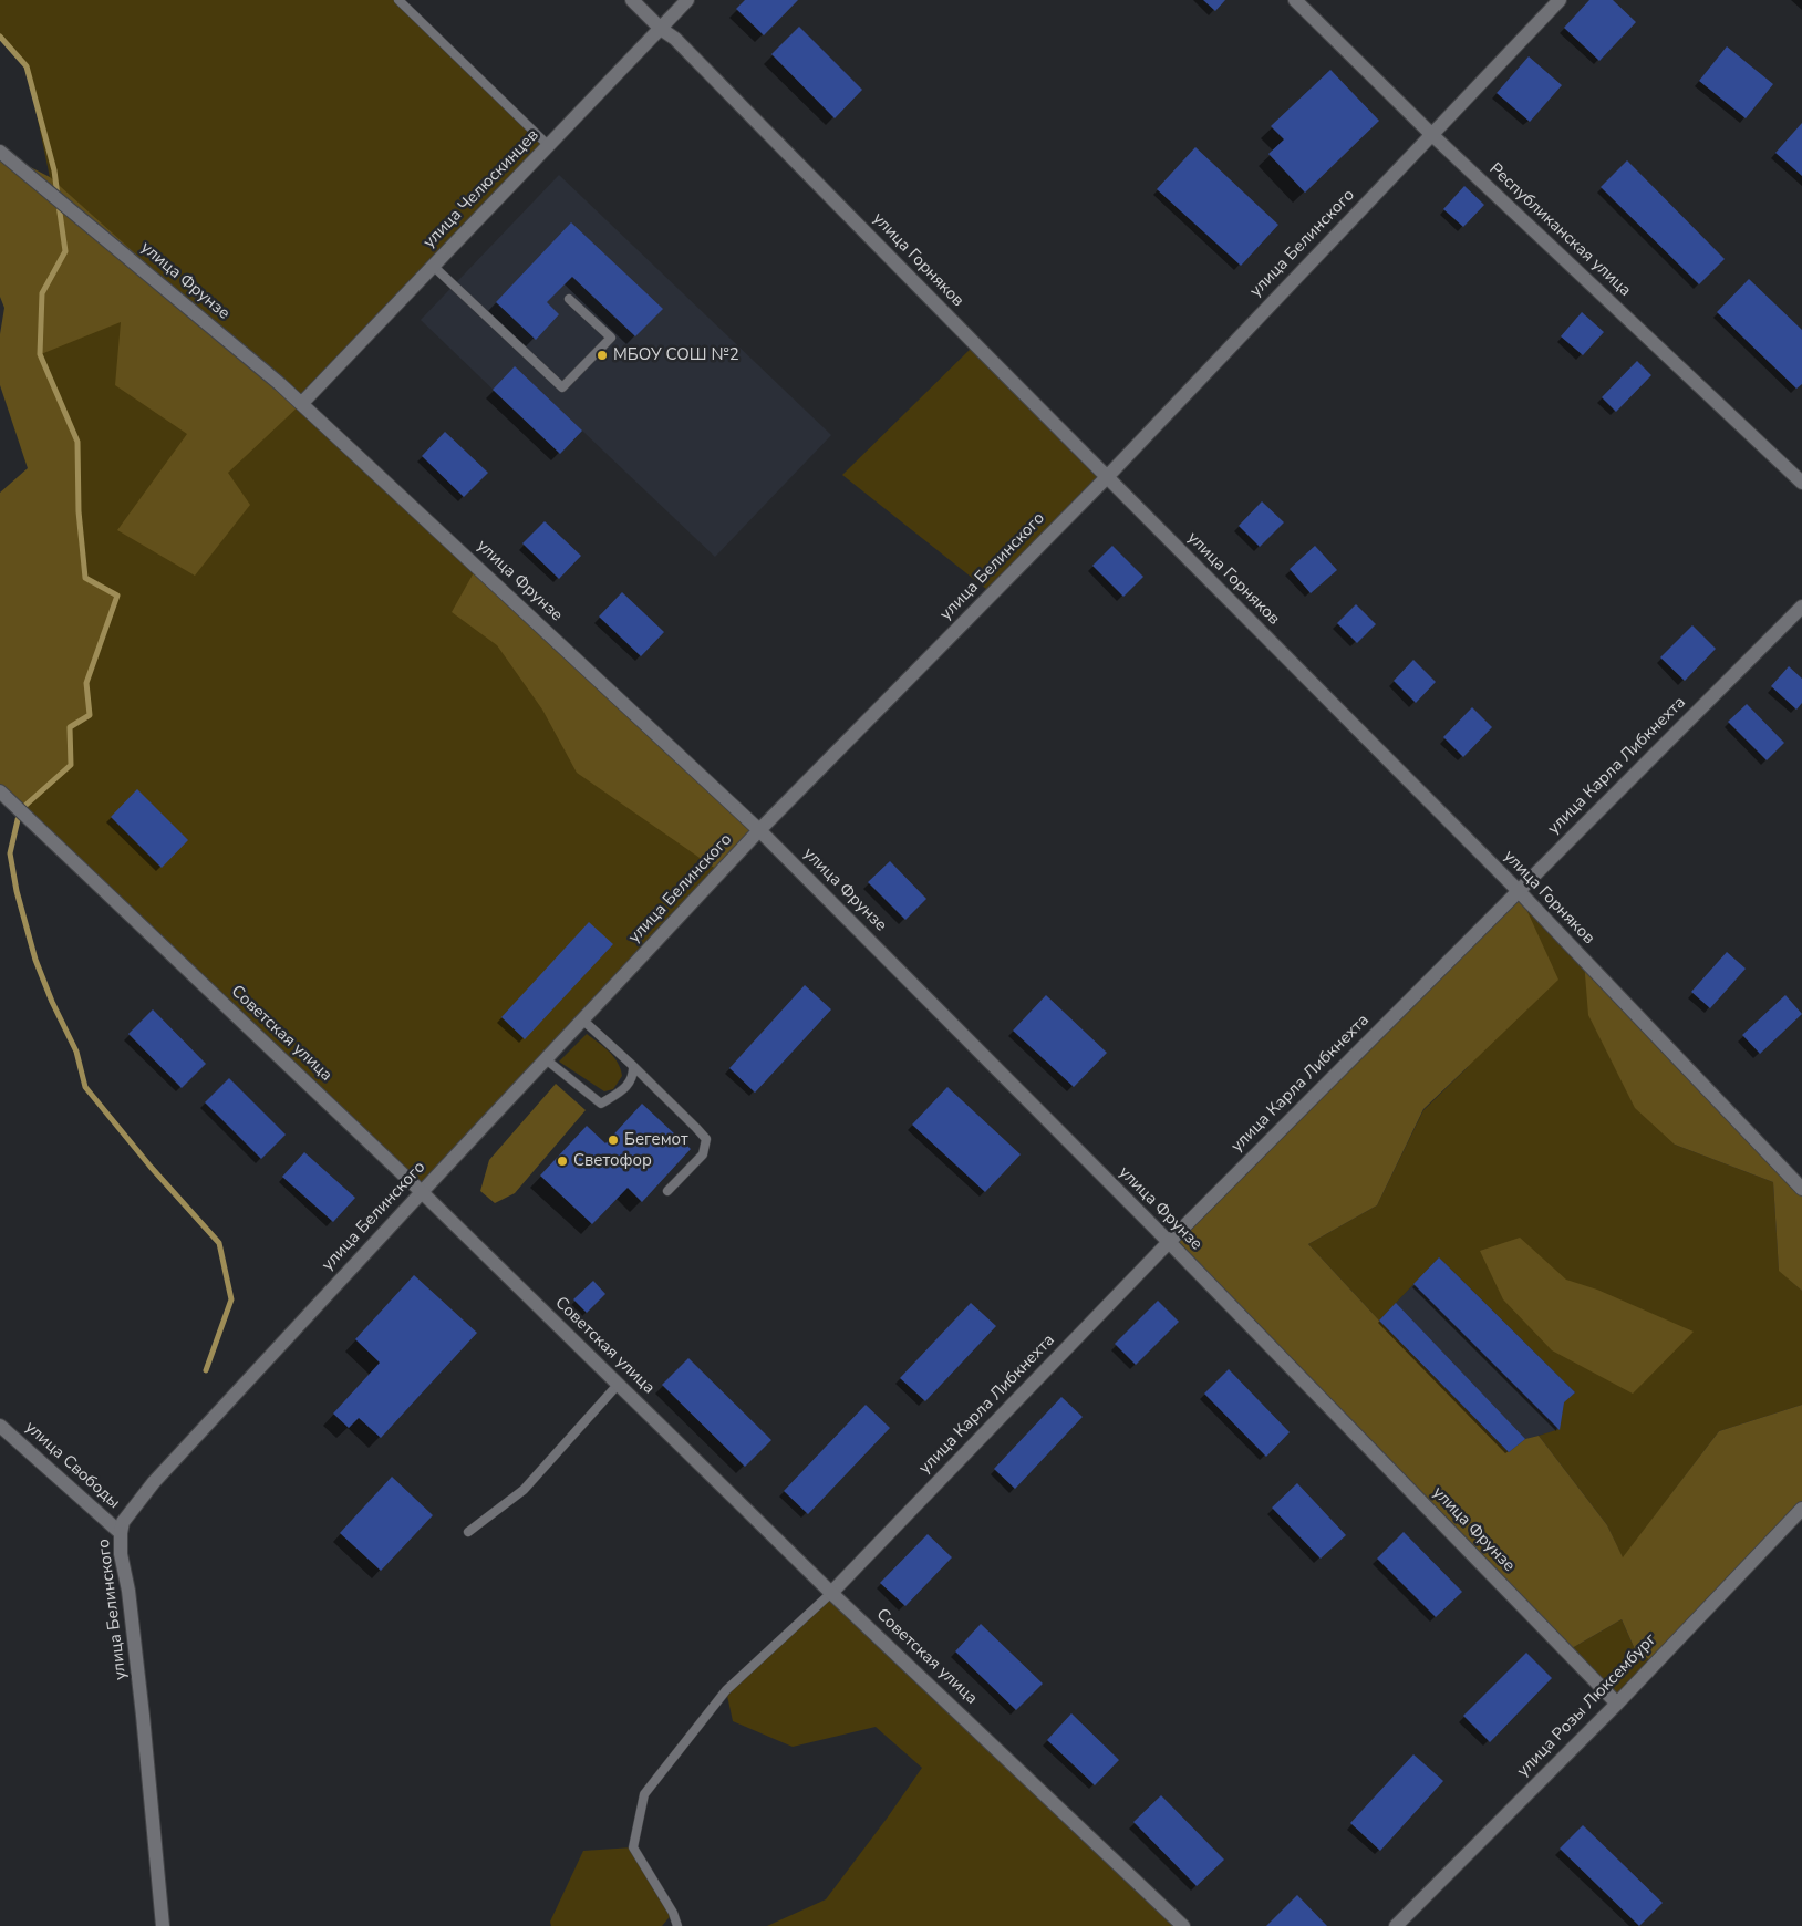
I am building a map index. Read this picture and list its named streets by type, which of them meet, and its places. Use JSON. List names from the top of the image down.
{
  "streets": {
    "street": [
      "улица Челюскинцев",
      "Республиканская улица",
      "улица Белинского",
      "улица Горняков",
      "улица Фрунзе",
      "улица Карла Либкнехта",
      "Советская улица",
      "улица Свободы",
      "улица Розы Люксембург"
    ]
  },
  "crossings": [
    ["улица Челюскинцев", "улица Горняков"],
    ["улица Челюскинцев", "улица Фрунзе"],
    ["Республиканская улица", "улица Белинского"],
    ["улица Белинского", "улица Горняков"],
    ["улица Белинского", "улица Фрунзе"],
    ["улица Белинского", "Советская улица"],
    ["улица Белинского", "улица Свободы"],
    ["улица Горняков", "улица Карла Либкнехта"],
    ["улица Фрунзе", "улица Карла Либкнехта"],
    ["улица Фрунзе", "улица Розы Люксембург"],
    ["улица Карла Либкнехта", "Советская улица"]
  ],
  "places": ["МБОУ СОШ №2", "Бегемот", "Светофор"]
}
